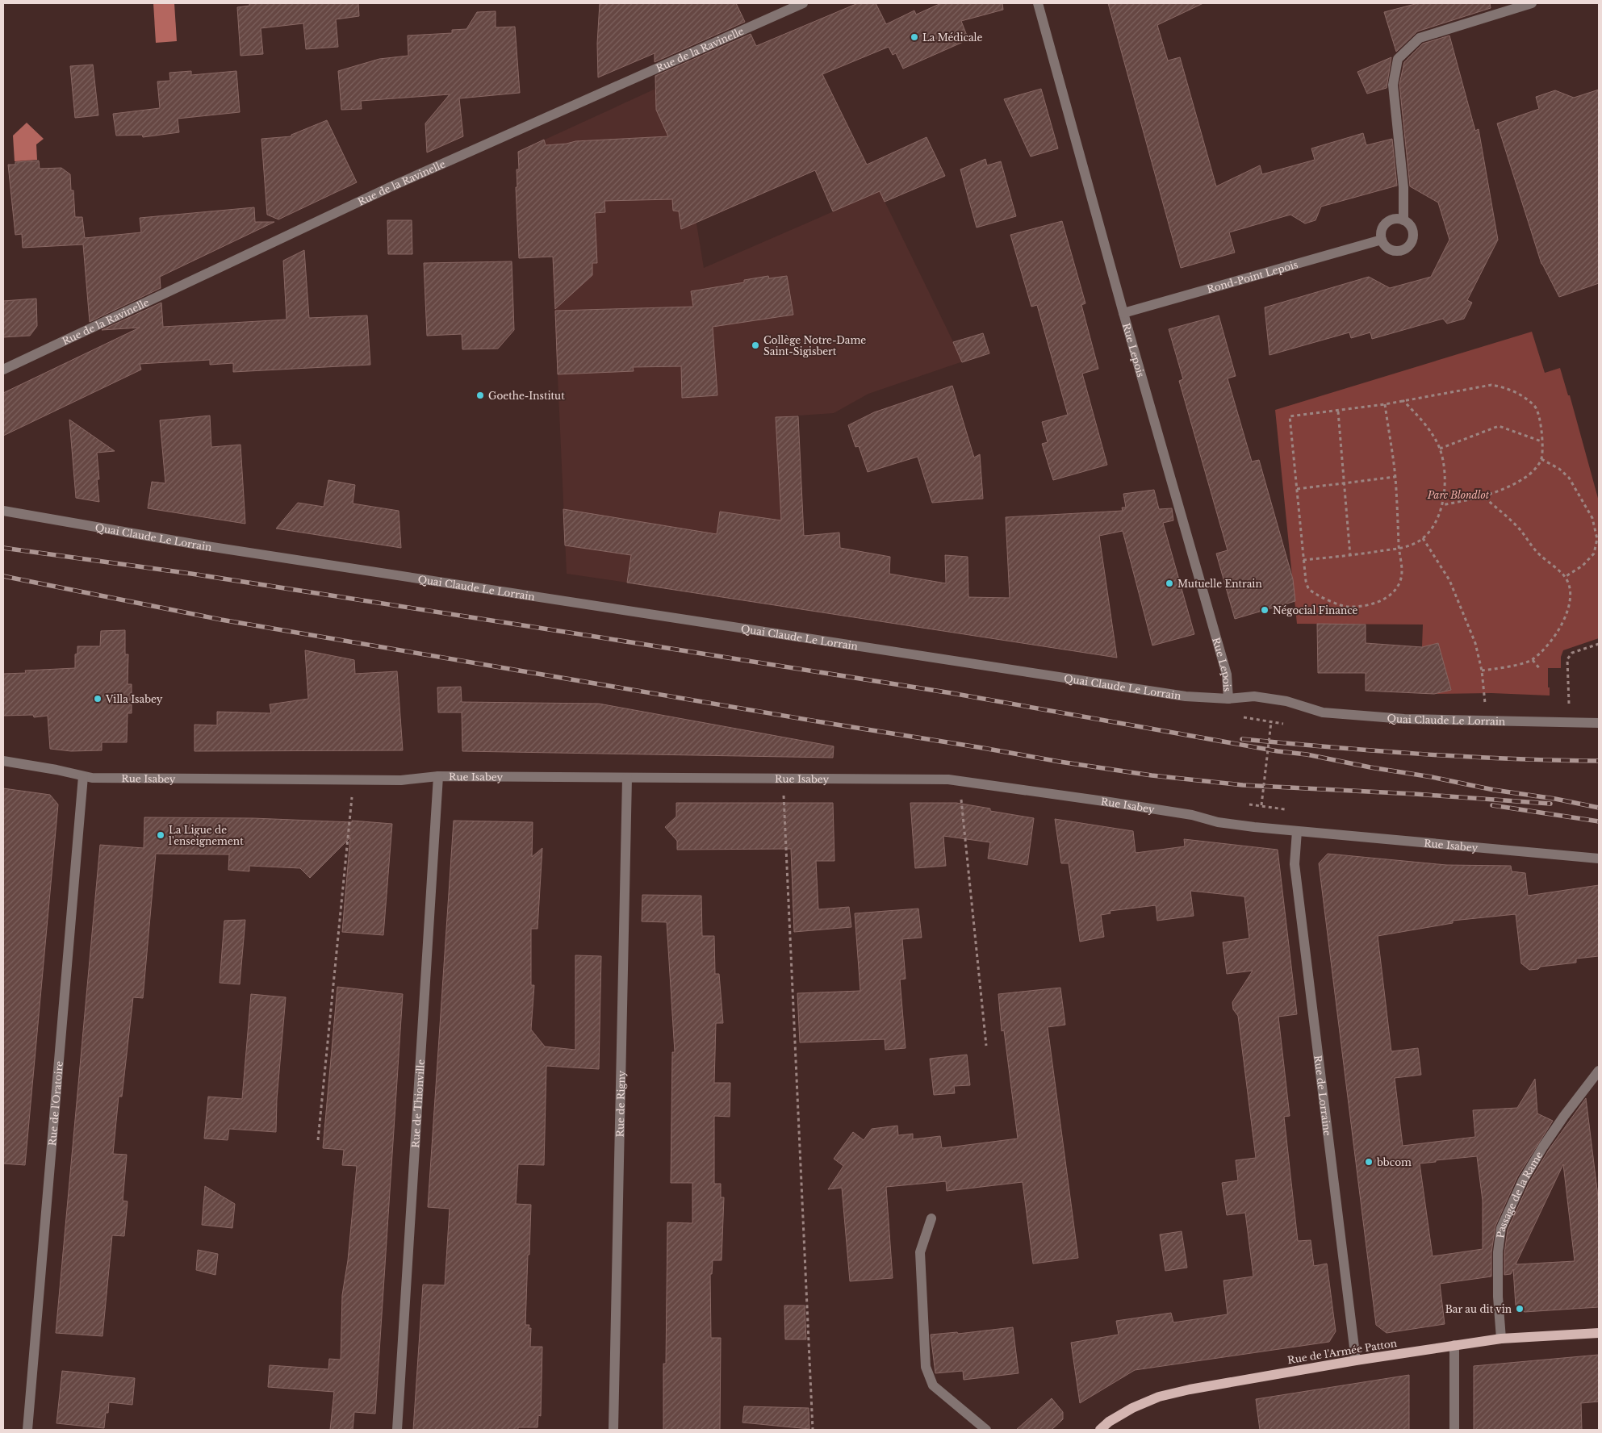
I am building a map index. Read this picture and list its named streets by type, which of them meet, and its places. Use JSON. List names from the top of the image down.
{
  "streets": {
    "main road": ["Rue de l'Armée Patton"],
    "street": [
      "Rue de la Ravinelle",
      "Rond-Point Lepois",
      "Rue Lepois",
      "Quai Claude Le Lorrain",
      "Rue Isabey",
      "Rue de Lorraine",
      "Rue de l'Oratoire",
      "Rue de Thionville",
      "Rue de Rigny",
      "Passage de la Rame"
    ]
  },
  "crossings": [
    ["Rond-Point Lepois", "Rue Lepois"],
    ["Rue Lepois", "Quai Claude Le Lorrain"],
    ["Rue Isabey", "Rue de Lorraine"],
    ["Rue Isabey", "Rue de l'Oratoire"],
    ["Rue Isabey", "Rue de Thionville"],
    ["Rue Isabey", "Rue de Rigny"],
    ["Rue de Lorraine", "Rue de l'Armée Patton"],
    ["Passage de la Rame", "Rue de l'Armée Patton"]
  ],
  "parks": ["Parc Blondlot"],
  "places": [
    "La Médicale",
    "Collège Notre-Dame Saint-Sigisbert",
    "Goethe-Institut",
    "Mutuelle Entrain",
    "Négocial Finance",
    "Villa Isabey",
    "La Ligue de l'enseignement",
    "bbcom",
    "Bar au dit vin"
  ]
}
